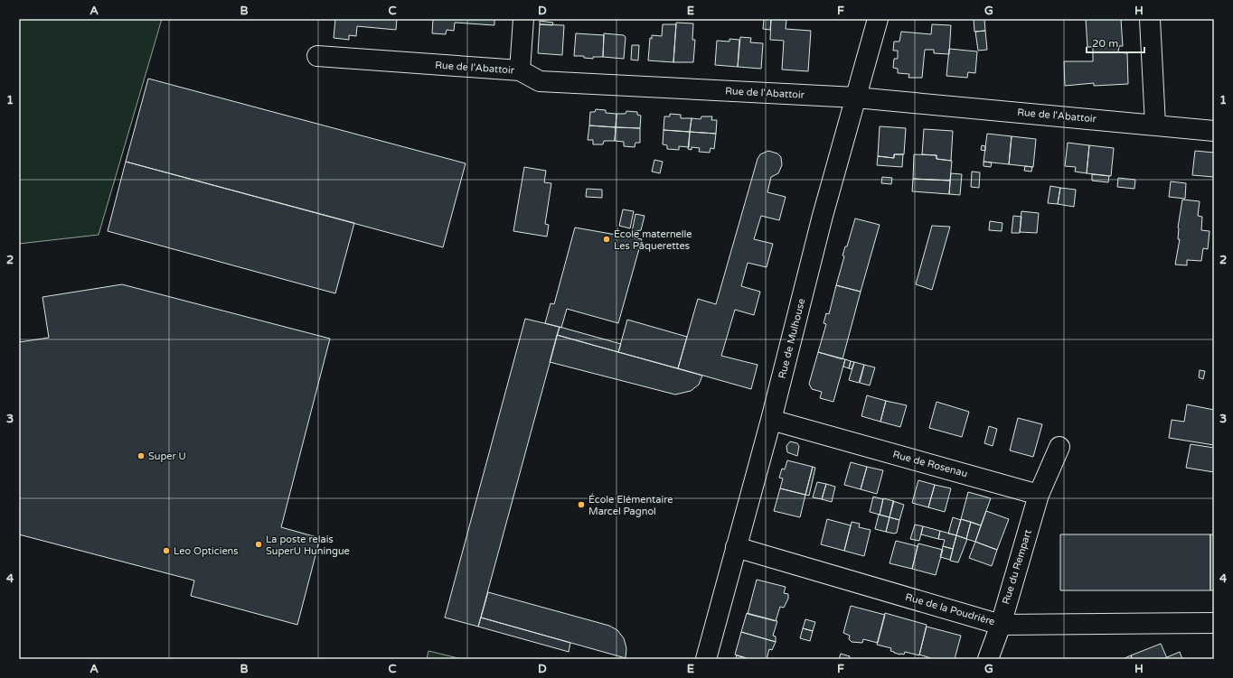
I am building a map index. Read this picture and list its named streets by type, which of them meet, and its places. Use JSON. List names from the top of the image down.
{
  "streets": {
    "street": [
      "Rue de l'Abattoir",
      "Rue de Mulhouse",
      "Rue de Rosenau",
      "Rue du Rempart",
      "Rue de la Poudrière"
    ]
  },
  "crossings": [
    ["Rue de l'Abattoir", "Rue de Mulhouse"],
    ["Rue de Mulhouse", "Rue de Rosenau"],
    ["Rue de Mulhouse", "Rue de la Poudrière"],
    ["Rue de Rosenau", "Rue du Rempart"],
    ["Rue du Rempart", "Rue de la Poudrière"]
  ],
  "places": [
    "École maternelle Les Pâquerettes",
    "Super U",
    "École Elémentaire Marcel Pagnol",
    "La poste relais SuperU Huningue",
    "Leo Opticiens"
  ],
  "scale_bar": "20 m",
  "grid": {
    "columns": [
      "A",
      "B",
      "C",
      "D",
      "E",
      "F",
      "G",
      "H"
    ],
    "rows": [
      "1",
      "2",
      "3",
      "4"
    ]
  }
}
